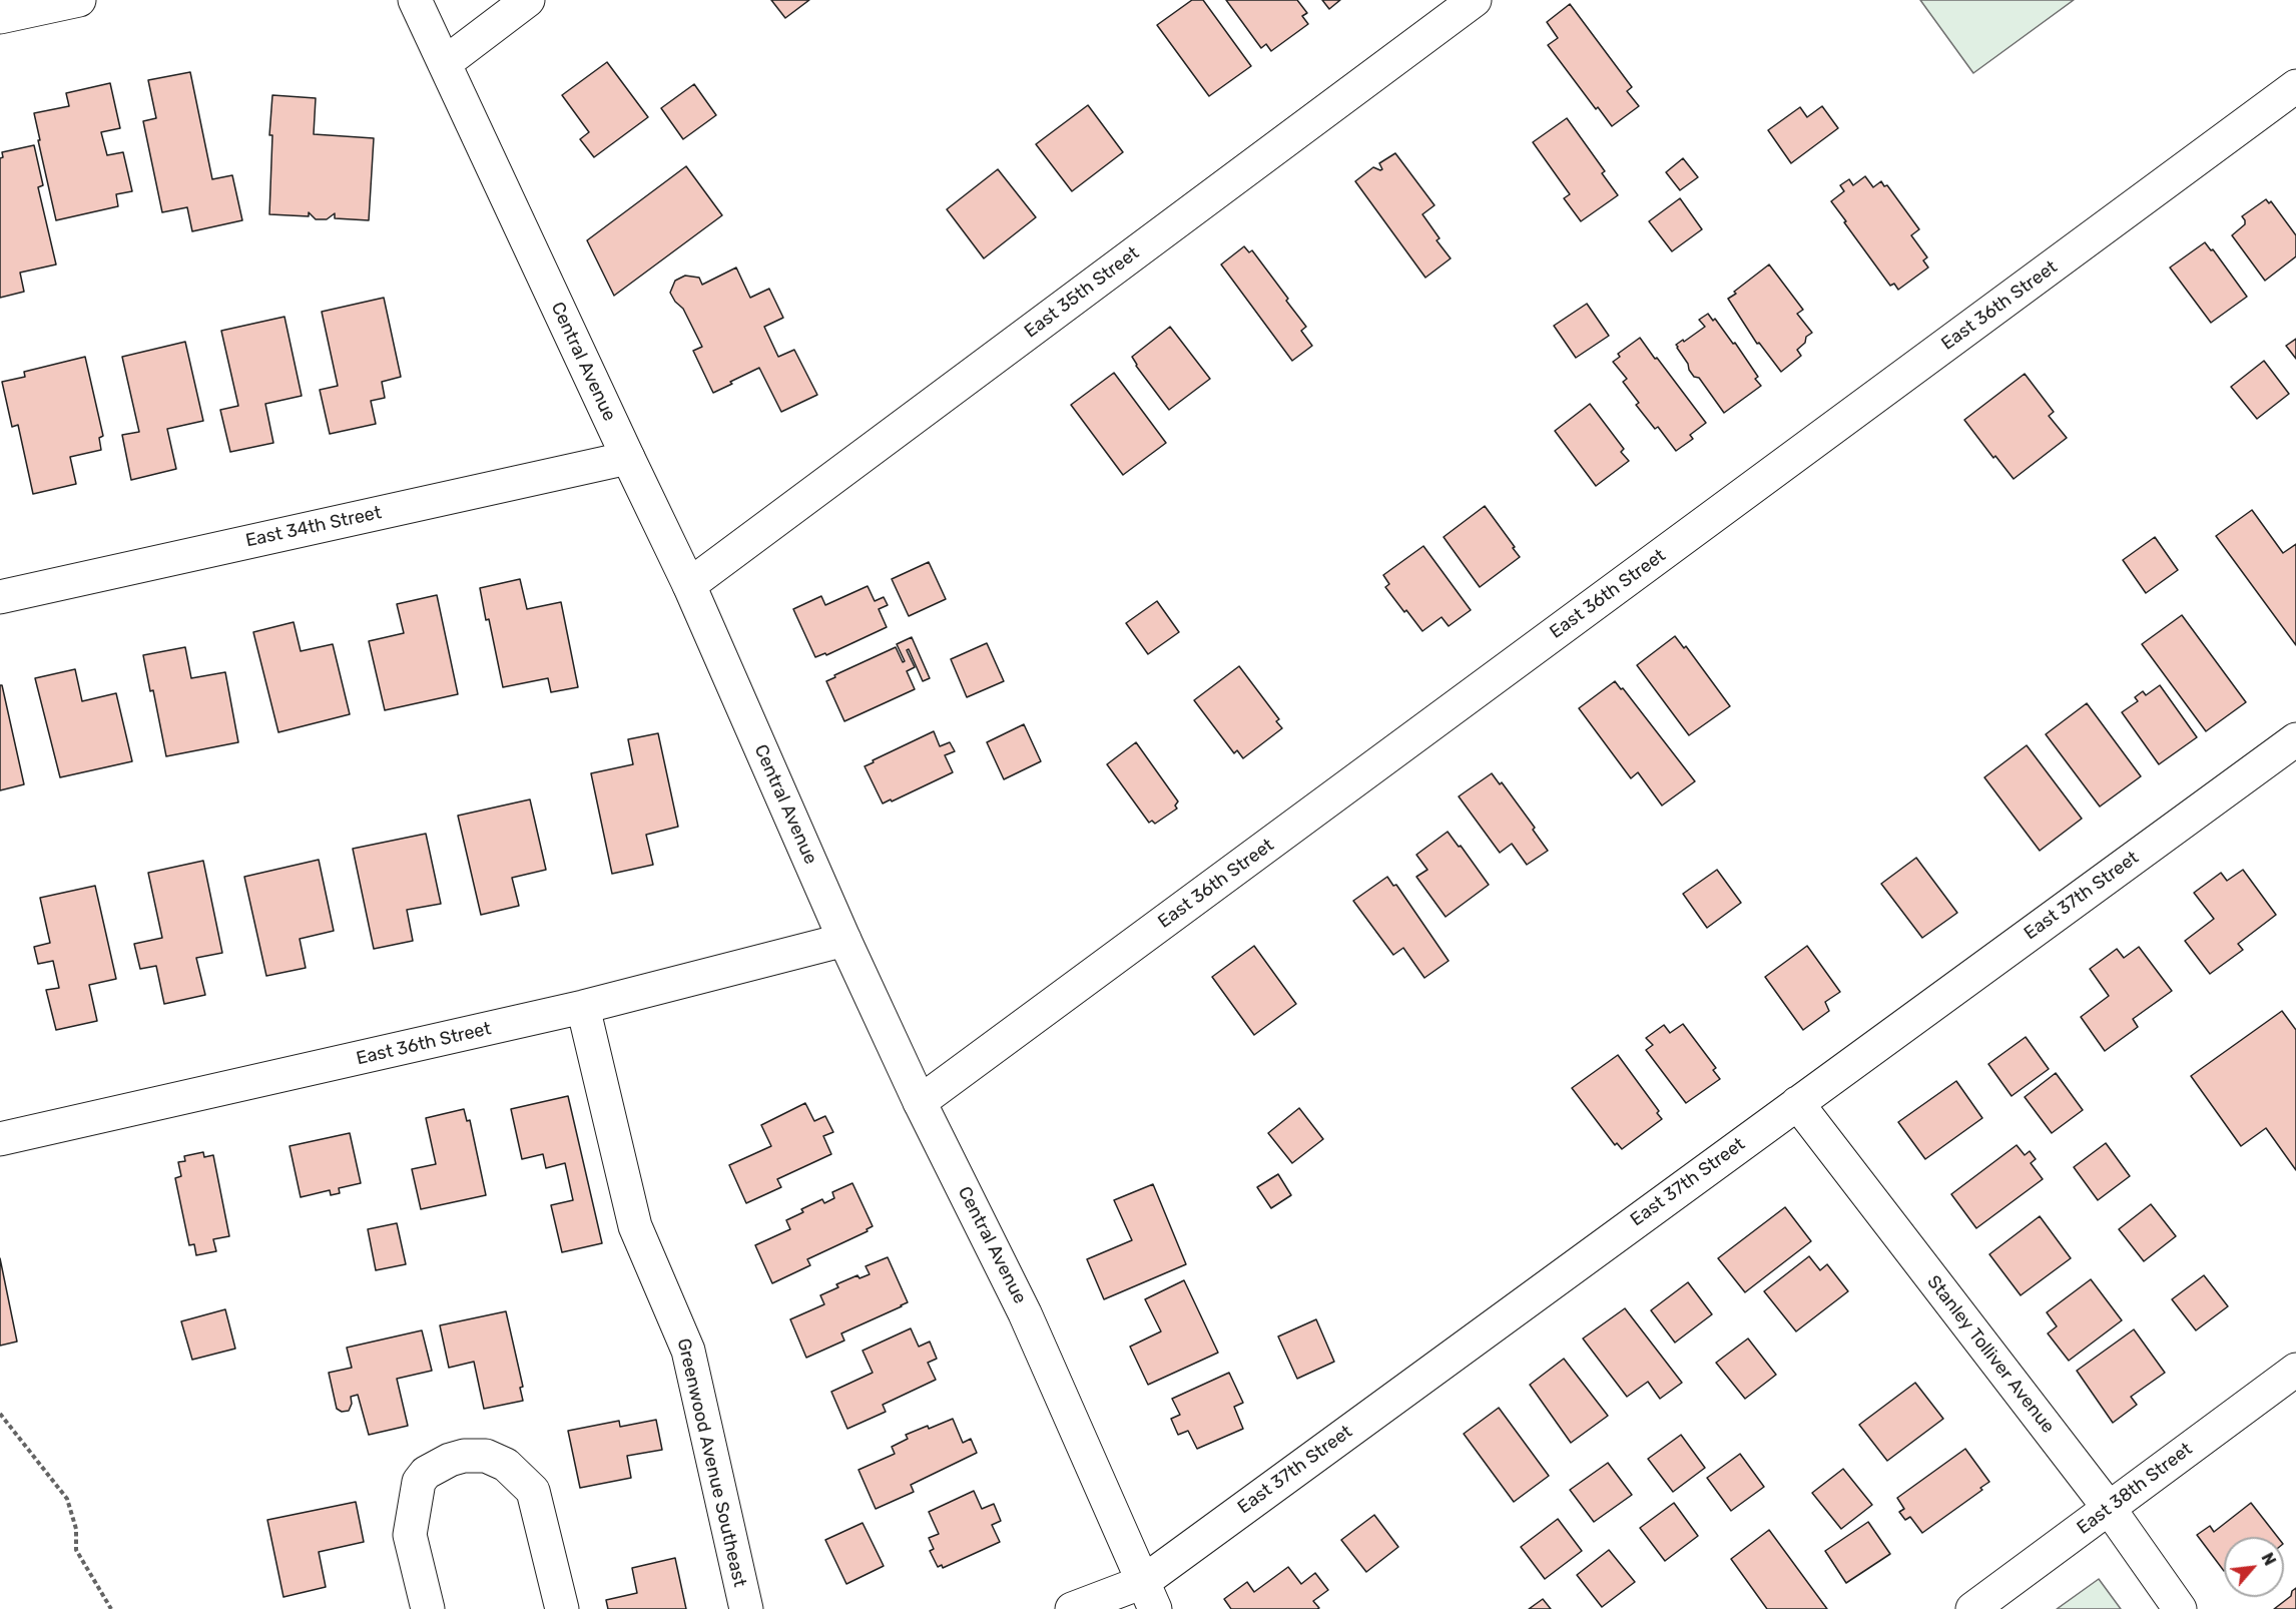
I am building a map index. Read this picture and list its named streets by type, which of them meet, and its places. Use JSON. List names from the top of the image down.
{
  "streets": {
    "street": [
      "East 35th Street",
      "East 36th Street",
      "Central Avenue",
      "East 34th Street",
      "East 37th Street",
      "Stanley Tolliver Avenue",
      "Greenwood Avenue Southeast",
      "East 38th Street"
    ]
  },
  "crossings": [
    ["East 35th Street", "Central Avenue"],
    ["East 36th Street", "Central Avenue"],
    ["East 36th Street", "Greenwood Avenue Southeast"],
    ["Central Avenue", "East 34th Street"],
    ["Central Avenue", "East 37th Street"],
    ["East 37th Street", "Stanley Tolliver Avenue"],
    ["Stanley Tolliver Avenue", "East 38th Street"]
  ],
  "north": "top right"
}
